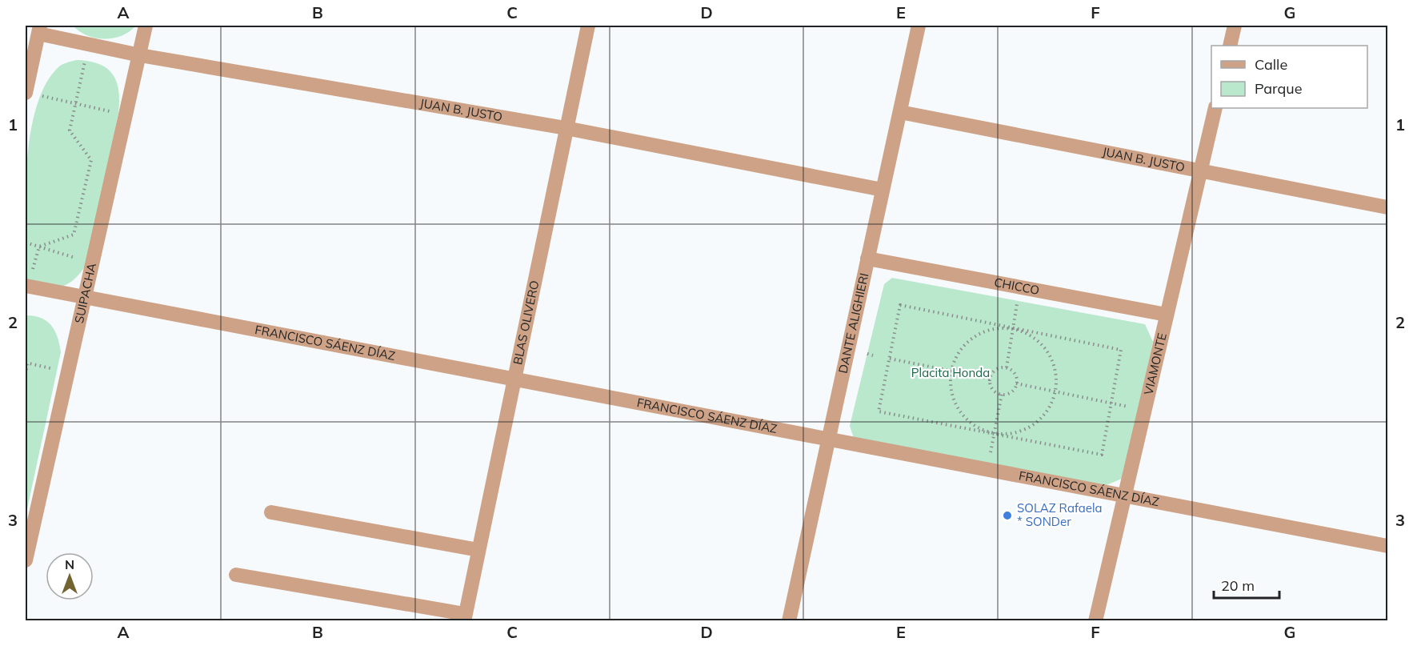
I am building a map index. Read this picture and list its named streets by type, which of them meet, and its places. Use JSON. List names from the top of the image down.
{
  "streets": {
    "street": [
      "JUAN B. JUSTO",
      "CHICCO",
      "SUIPACHA",
      "BLAS OLIVERO",
      "DANTE ALIGHIERI",
      "FRANCISCO SÁENZ DÍAZ",
      "VIAMONTE"
    ]
  },
  "crossings": [
    ["JUAN B. JUSTO", "SUIPACHA"],
    ["JUAN B. JUSTO", "BLAS OLIVERO"],
    ["JUAN B. JUSTO", "DANTE ALIGHIERI"],
    ["JUAN B. JUSTO", "VIAMONTE"],
    ["CHICCO", "DANTE ALIGHIERI"],
    ["CHICCO", "VIAMONTE"],
    ["SUIPACHA", "FRANCISCO SÁENZ DÍAZ"],
    ["BLAS OLIVERO", "FRANCISCO SÁENZ DÍAZ"],
    ["DANTE ALIGHIERI", "FRANCISCO SÁENZ DÍAZ"],
    ["FRANCISCO SÁENZ DÍAZ", "VIAMONTE"]
  ],
  "parks": ["Placita Honda"],
  "places": ["SOLAZ Rafaela * SONDer"],
  "legend": ["Calle", "Parque"],
  "scale_bar": "20 m",
  "north": "top",
  "grid": {
    "columns": [
      "A",
      "B",
      "C",
      "D",
      "E",
      "F",
      "G"
    ],
    "rows": ["1", "2", "3"]
  }
}
